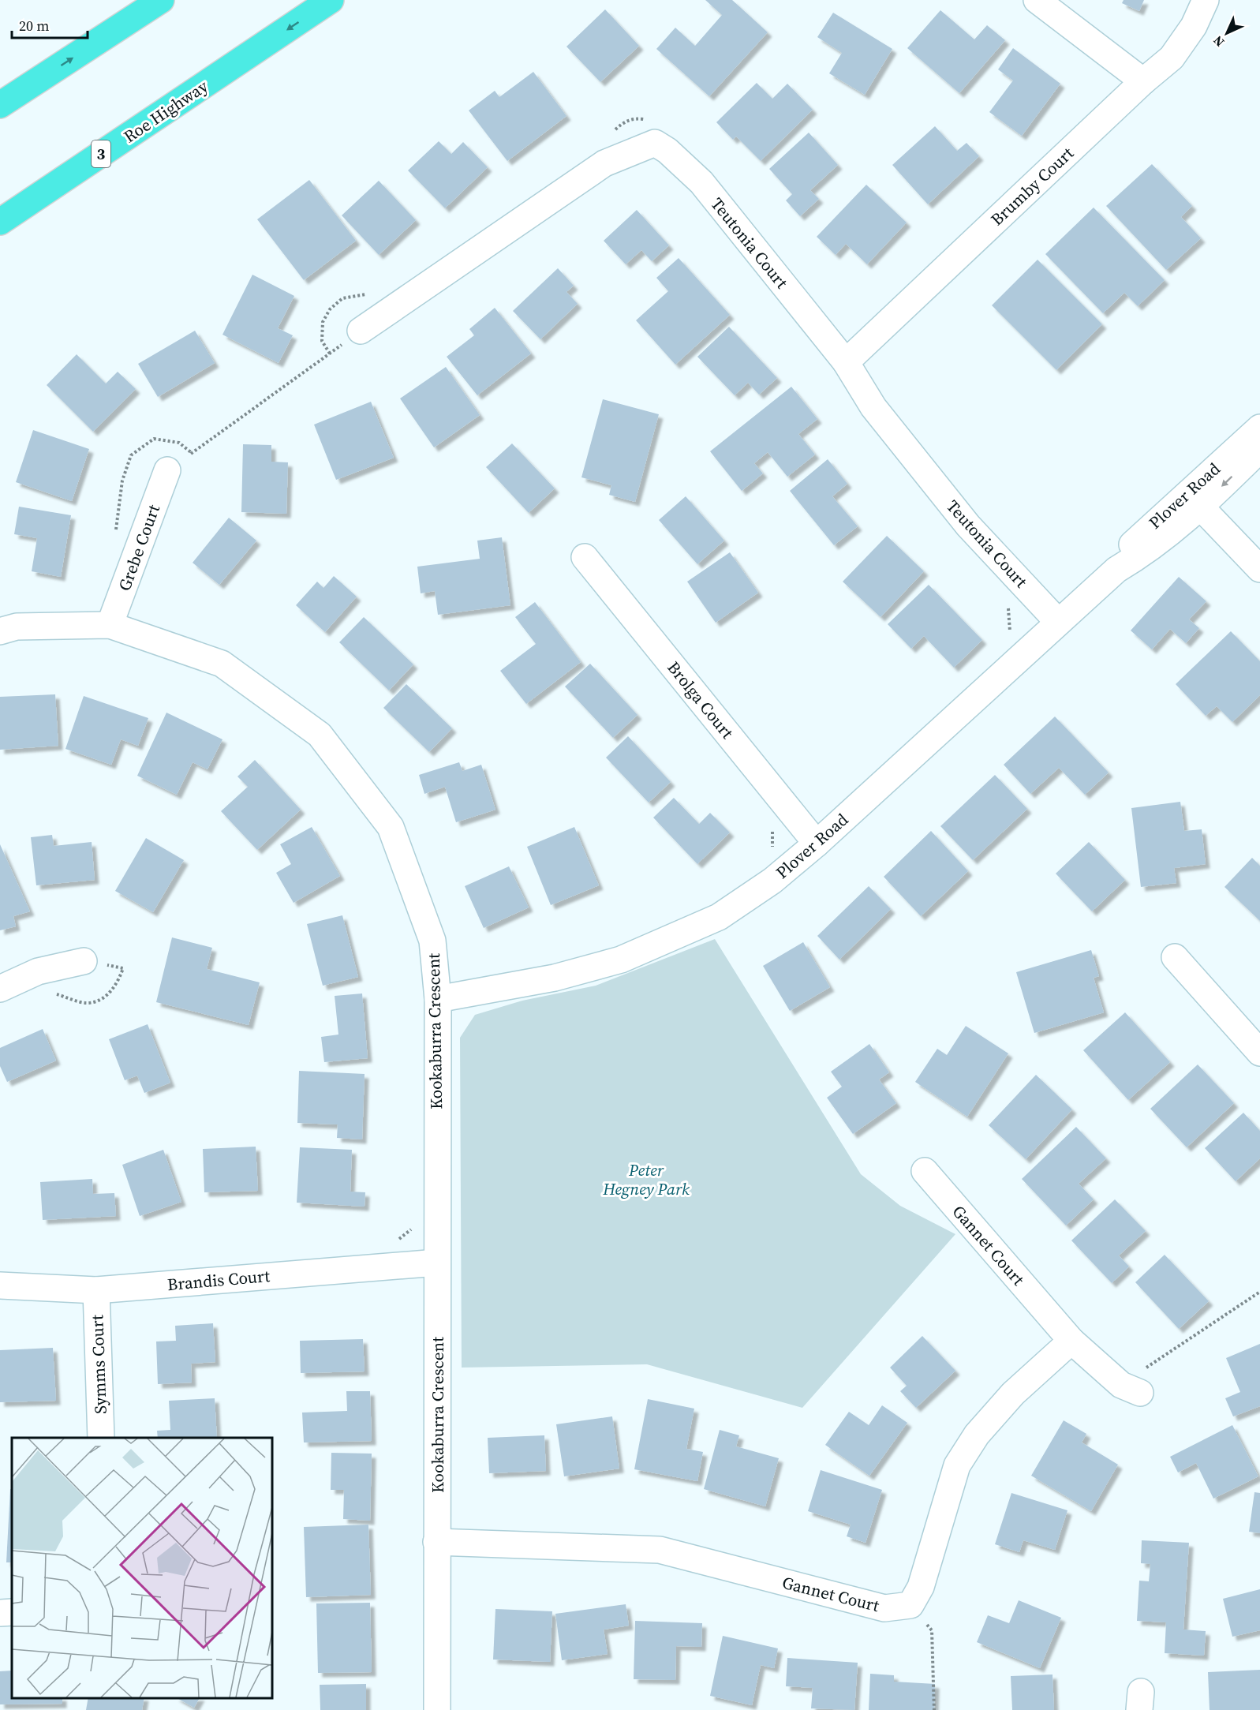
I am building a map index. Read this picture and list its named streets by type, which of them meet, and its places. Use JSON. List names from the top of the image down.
{
  "streets": {
    "highway": ["Roe Highway", "3"],
    "street": [
      "Brumby Court",
      "Teutonia Court",
      "Plover Road",
      "Grebe Court",
      "Brolga Court",
      "Kookaburra Crescent",
      "Gannet Court",
      "Brandis Court",
      "Symms Court"
    ]
  },
  "crossings": [
    ["Brumby Court", "Teutonia Court"],
    ["Teutonia Court", "Plover Road"],
    ["Plover Road", "Brolga Court"],
    ["Plover Road", "Kookaburra Crescent"],
    ["Grebe Court", "Kookaburra Crescent"],
    ["Kookaburra Crescent", "Gannet Court"],
    ["Kookaburra Crescent", "Brandis Court"],
    ["Brandis Court", "Symms Court"]
  ],
  "parks": ["Peter Hegney Park"],
  "scale_bar": "20 m",
  "north": "bottom left"
}
